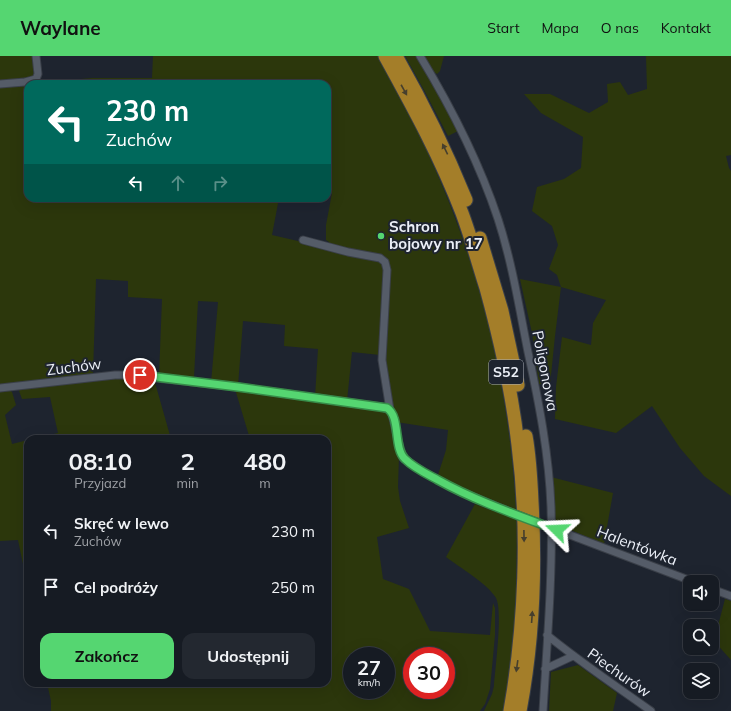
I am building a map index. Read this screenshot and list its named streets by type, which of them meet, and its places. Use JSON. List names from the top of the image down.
{
  "streets": {
    "highway": ["S52"],
    "street": [
      "Zuchów",
      "Poligonowa",
      "Halentówka",
      "Piechurów"
    ]
  },
  "crossings": [
    ["Zuchów", "Halentówka"],
    ["Poligonowa", "Piechurów"]
  ],
  "places": ["Schron bojowy nr 17"],
  "page": {
    "header": "Waylane",
    "nav": [
      "Start",
      "Mapa",
      "O nas",
      "Kontakt"
    ],
    "turn": ["230 m", "Zuchów"],
    "eta": [
      "08:10",
      "Przyjazd",
      "2",
      "min",
      "480",
      "m"
    ],
    "list": [
      {
        "name": "Skręć w lewo",
        "note": "Zuchów",
        "value": "230 m"
      },
      {
        "name": "Cel podróży",
        "value": "250 m"
      }
    ],
    "buttons": ["Zakończ", "Udostępnij"],
    "speed": "27 km/h",
    "limit": "30"
  }
}
